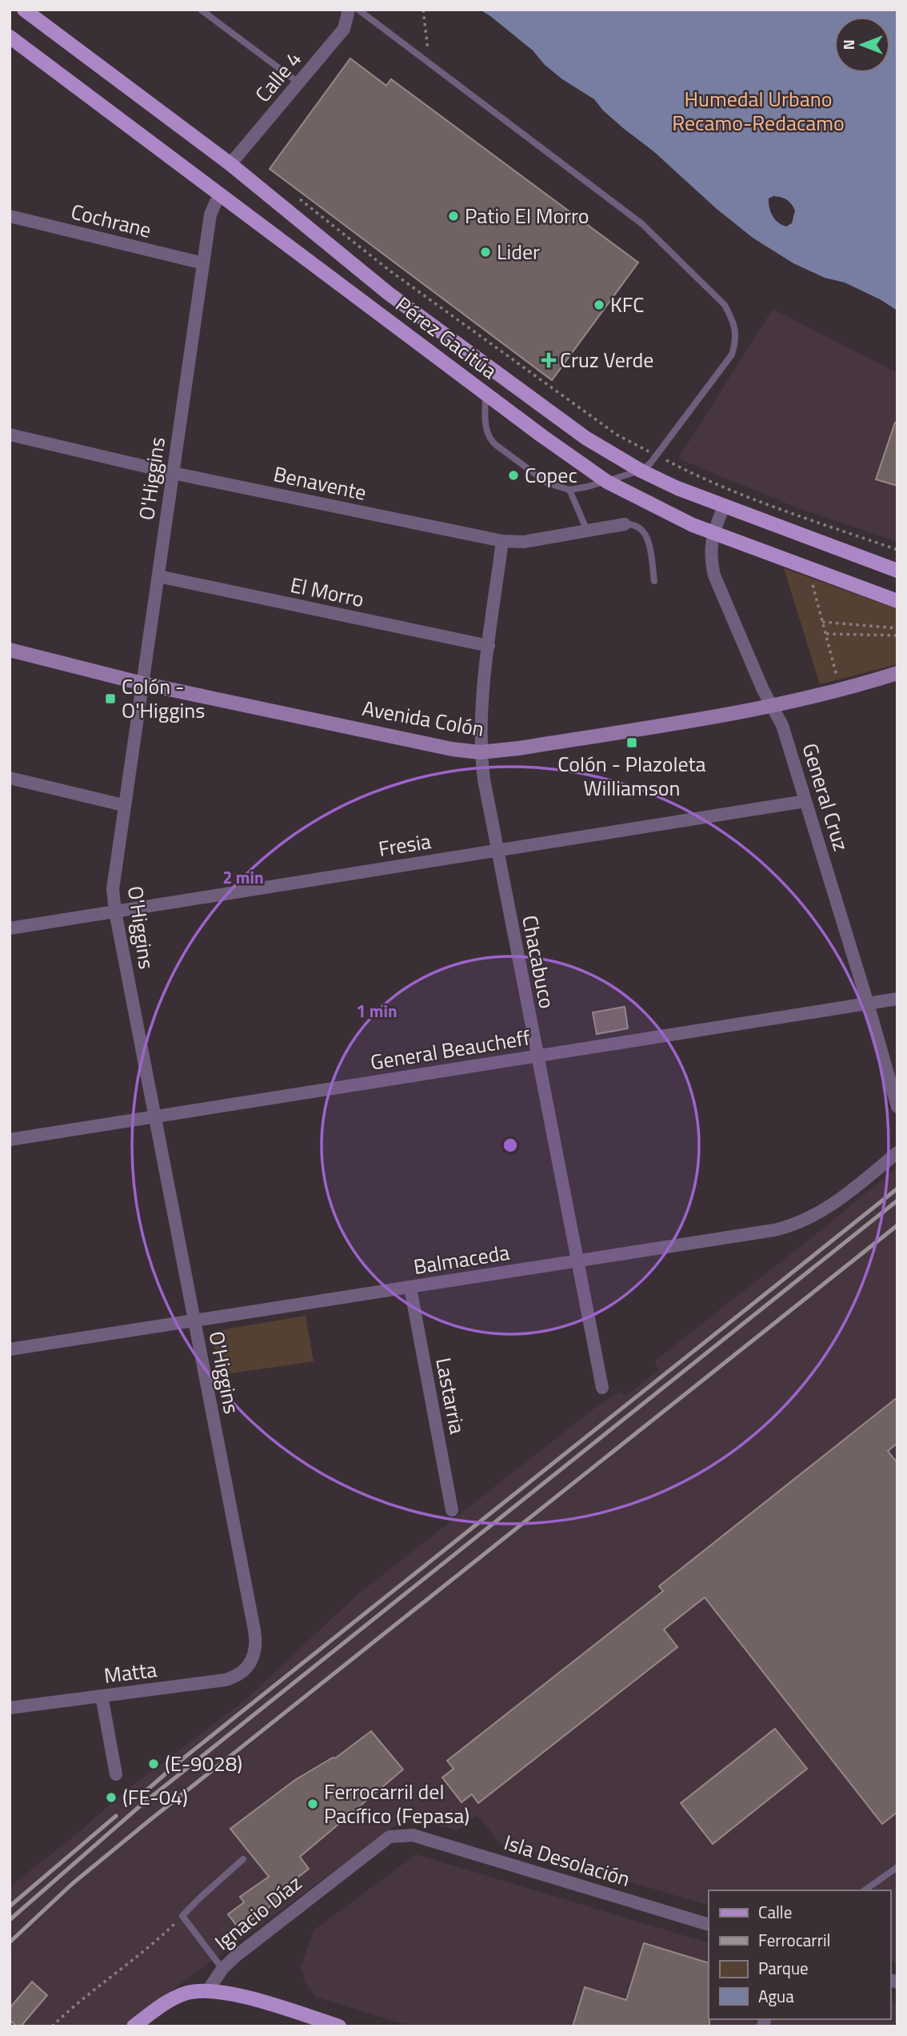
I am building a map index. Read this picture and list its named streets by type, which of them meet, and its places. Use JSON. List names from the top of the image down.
{
  "streets": {
    "main road": ["Pérez Gacitúa", "Avenida Colón"],
    "street": [
      "Calle 4",
      "Cochrane",
      "O'Higgins",
      "Benavente",
      "El Morro",
      "General Cruz",
      "Fresia",
      "Chacabuco",
      "General Beaucheff",
      "Balmaceda",
      "Lastarria",
      "Matta",
      "Isla Desolación",
      "Ignacio Díaz"
    ]
  },
  "crossings": [
    ["Calle 4", "Pérez Gacitúa"],
    ["Cochrane", "O'Higgins"],
    ["Pérez Gacitúa", "O'Higgins"],
    ["Pérez Gacitúa", "General Cruz"],
    ["O'Higgins", "Benavente"],
    ["O'Higgins", "El Morro"],
    ["O'Higgins", "Avenida Colón"],
    ["O'Higgins", "Fresia"],
    ["O'Higgins", "General Beaucheff"],
    ["O'Higgins", "Balmaceda"],
    ["O'Higgins", "Matta"],
    ["Benavente", "Chacabuco"],
    ["El Morro", "Chacabuco"],
    ["Avenida Colón", "General Cruz"],
    ["Avenida Colón", "Chacabuco"],
    ["General Cruz", "Fresia"],
    ["General Cruz", "General Beaucheff"],
    ["Fresia", "Chacabuco"],
    ["Chacabuco", "General Beaucheff"],
    ["Chacabuco", "Balmaceda"],
    ["Balmaceda", "Lastarria"],
    ["Isla Desolación", "Ignacio Díaz"]
  ],
  "parks": ["Humedal Urbano Recamo-Redacamo"],
  "places": {
    "other": [
      "Patio El Morro",
      "Lider",
      "KFC",
      "Copec",
      "(E-9028)",
      "(FE-04)",
      "Ferrocarril del Pacífico (Fepasa)"
    ],
    "health": ["Cruz Verde"],
    "transit": ["Colón - O'Higgins", "Colón - Plazoleta Williamson"]
  },
  "legend": [
    "Calle",
    "Ferrocarril",
    "Parque",
    "Agua"
  ],
  "north": "left",
  "rings": ["2 min", "1 min"]
}
